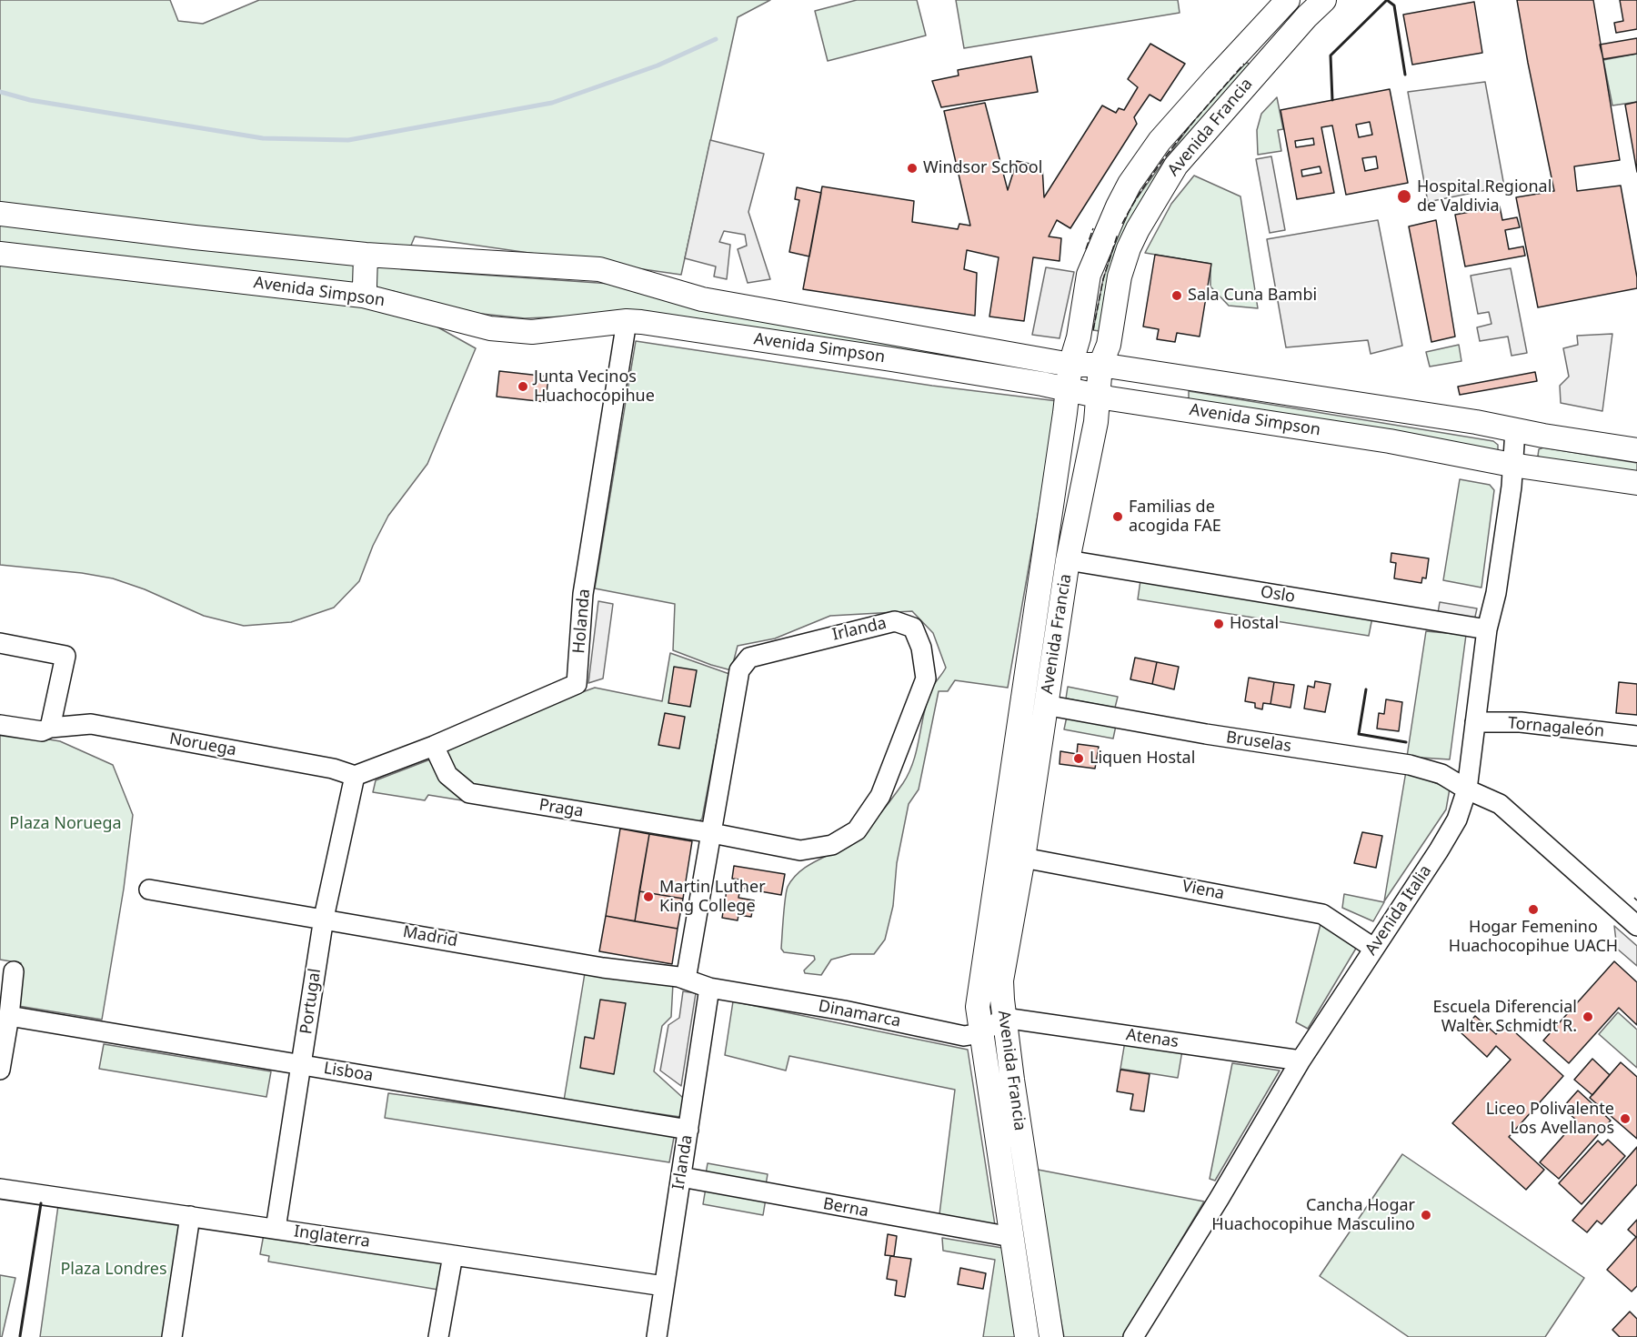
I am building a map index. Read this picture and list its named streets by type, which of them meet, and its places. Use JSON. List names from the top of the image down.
{
  "streets": {
    "main road": ["Avenida Francia", "Avenida Simpson"],
    "street": [
      "Oslo",
      "Holanda",
      "Irlanda",
      "Tornagaleón",
      "Bruselas",
      "Noruega",
      "Praga",
      "Viena",
      "Avenida Italia",
      "Madrid",
      "Portugal",
      "Dinamarca",
      "Atenas",
      "Lisboa",
      "Berna",
      "Inglaterra"
    ]
  },
  "crossings": [
    ["Avenida Francia", "Avenida Simpson"],
    ["Avenida Francia", "Oslo"],
    ["Avenida Francia", "Bruselas"],
    ["Avenida Francia", "Viena"],
    ["Avenida Francia", "Dinamarca"],
    ["Avenida Francia", "Atenas"],
    ["Avenida Francia", "Berna"],
    ["Avenida Simpson", "Holanda"],
    ["Avenida Simpson", "Avenida Italia"],
    ["Oslo", "Avenida Italia"],
    ["Holanda", "Noruega"],
    ["Holanda", "Praga"],
    ["Holanda", "Portugal"],
    ["Irlanda", "Praga"],
    ["Irlanda", "Madrid"],
    ["Irlanda", "Dinamarca"],
    ["Irlanda", "Lisboa"],
    ["Irlanda", "Berna"],
    ["Irlanda", "Inglaterra"],
    ["Tornagaleón", "Avenida Italia"],
    ["Bruselas", "Avenida Italia"],
    ["Noruega", "Portugal"],
    ["Viena", "Avenida Italia"],
    ["Avenida Italia", "Atenas"],
    ["Madrid", "Portugal"],
    ["Madrid", "Dinamarca"],
    ["Portugal", "Lisboa"],
    ["Portugal", "Inglaterra"]
  ],
  "parks": ["Plaza Noruega", "Plaza Londres"],
  "places": [
    "Windsor School",
    "Hospital Regional de Valdivia",
    "Sala Cuna Bambi",
    "Junta Vecinos Huachocopihue",
    "Familias de acogida FAE",
    "Hostal",
    "Liquen Hostal",
    "Martin Luther King College",
    "Hogar Femenino Huachocopihue UACH",
    "Escuela Diferencial Walter Schmidt R.",
    "Liceo Polivalente Los Avellanos",
    "Cancha Hogar Huachocopihue Masculino"
  ]
}
